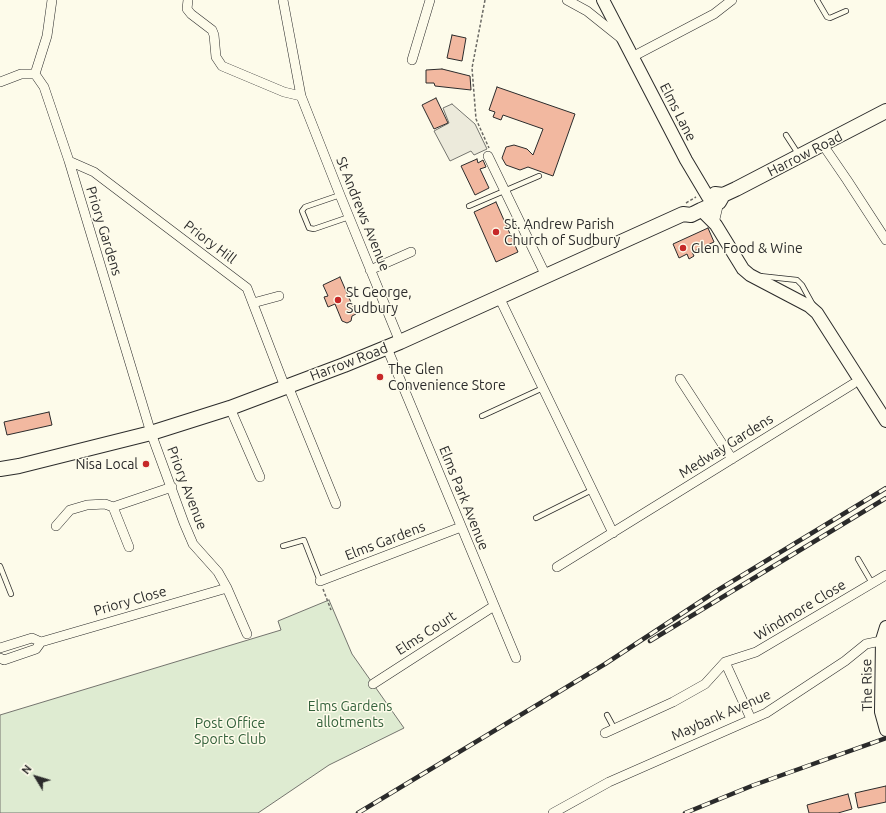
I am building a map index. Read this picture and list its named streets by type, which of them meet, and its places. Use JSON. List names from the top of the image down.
{
  "streets": {
    "main road": ["Harrow Road"],
    "street": [
      "Elms Lane",
      "St Andrews Avenue",
      "Priory Gardens",
      "Priory Hill",
      "Medway Gardens",
      "Priory Avenue",
      "Elms Park Avenue",
      "Elms Gardens",
      "Priory Close",
      "Windmore Close",
      "Elms Court",
      "The Rise",
      "Maybank Avenue"
    ]
  },
  "crossings": [
    ["Elms Lane", "Harrow Road"],
    ["Harrow Road", "St Andrews Avenue"],
    ["Harrow Road", "Priory Gardens"],
    ["Harrow Road", "Priory Hill"],
    ["Harrow Road", "Priory Avenue"],
    ["Harrow Road", "Elms Park Avenue"],
    ["Priory Gardens", "Priory Hill"],
    ["Priory Gardens", "Priory Avenue"],
    ["Priory Avenue", "Priory Close"],
    ["Elms Park Avenue", "Elms Gardens"],
    ["Elms Park Avenue", "Elms Court"],
    ["The Rise", "Maybank Avenue"]
  ],
  "parks": ["Elms Gardens allotments", "Post Office Sports Club"],
  "places": [
    "St. Andrew Parish Church of Sudbury",
    "Glen Food & Wine",
    "St George, Sudbury",
    "The Glen Convenience Store",
    "Nisa Local"
  ],
  "north": "top left"
}
